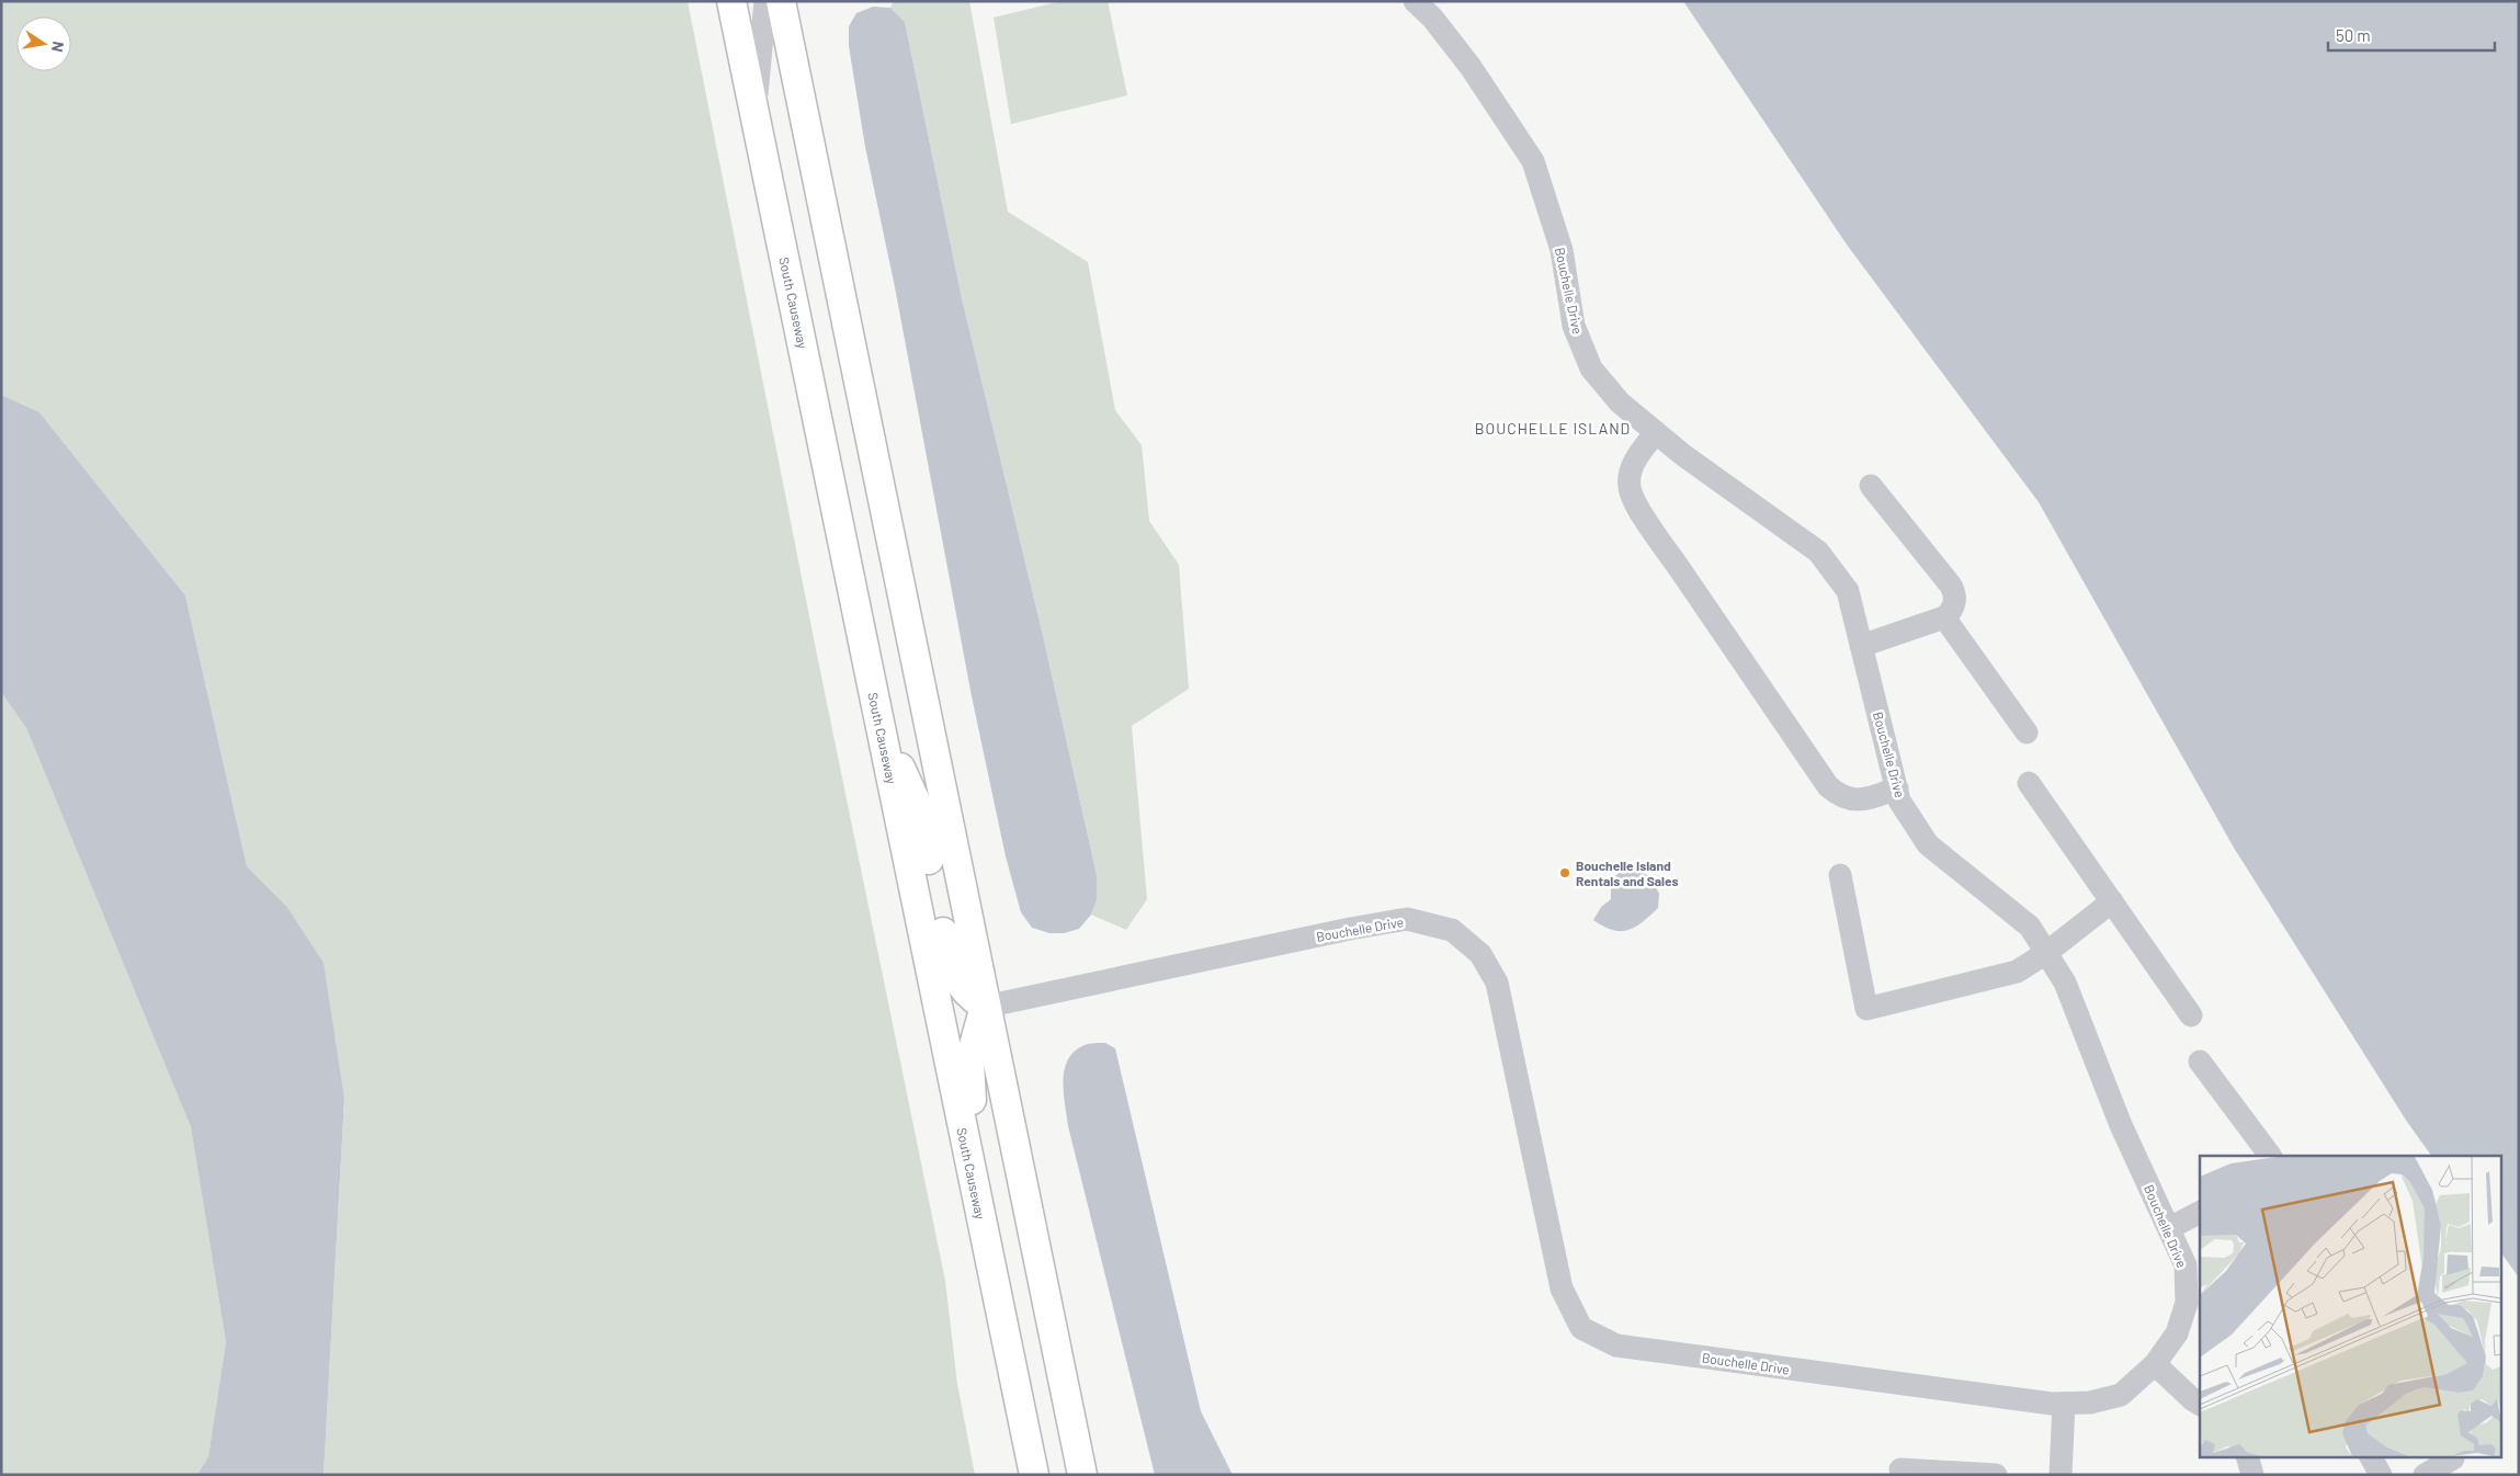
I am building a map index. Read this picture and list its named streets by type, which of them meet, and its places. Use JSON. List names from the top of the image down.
{
  "streets": {
    "main road": ["South Causeway"],
    "street": ["Bouchelle Drive"]
  },
  "districts": ["BOUCHELLE ISLAND"],
  "places": ["Bouchelle Island Rentals and Sales"],
  "scale_bar": "50 m",
  "north": "right"
}
